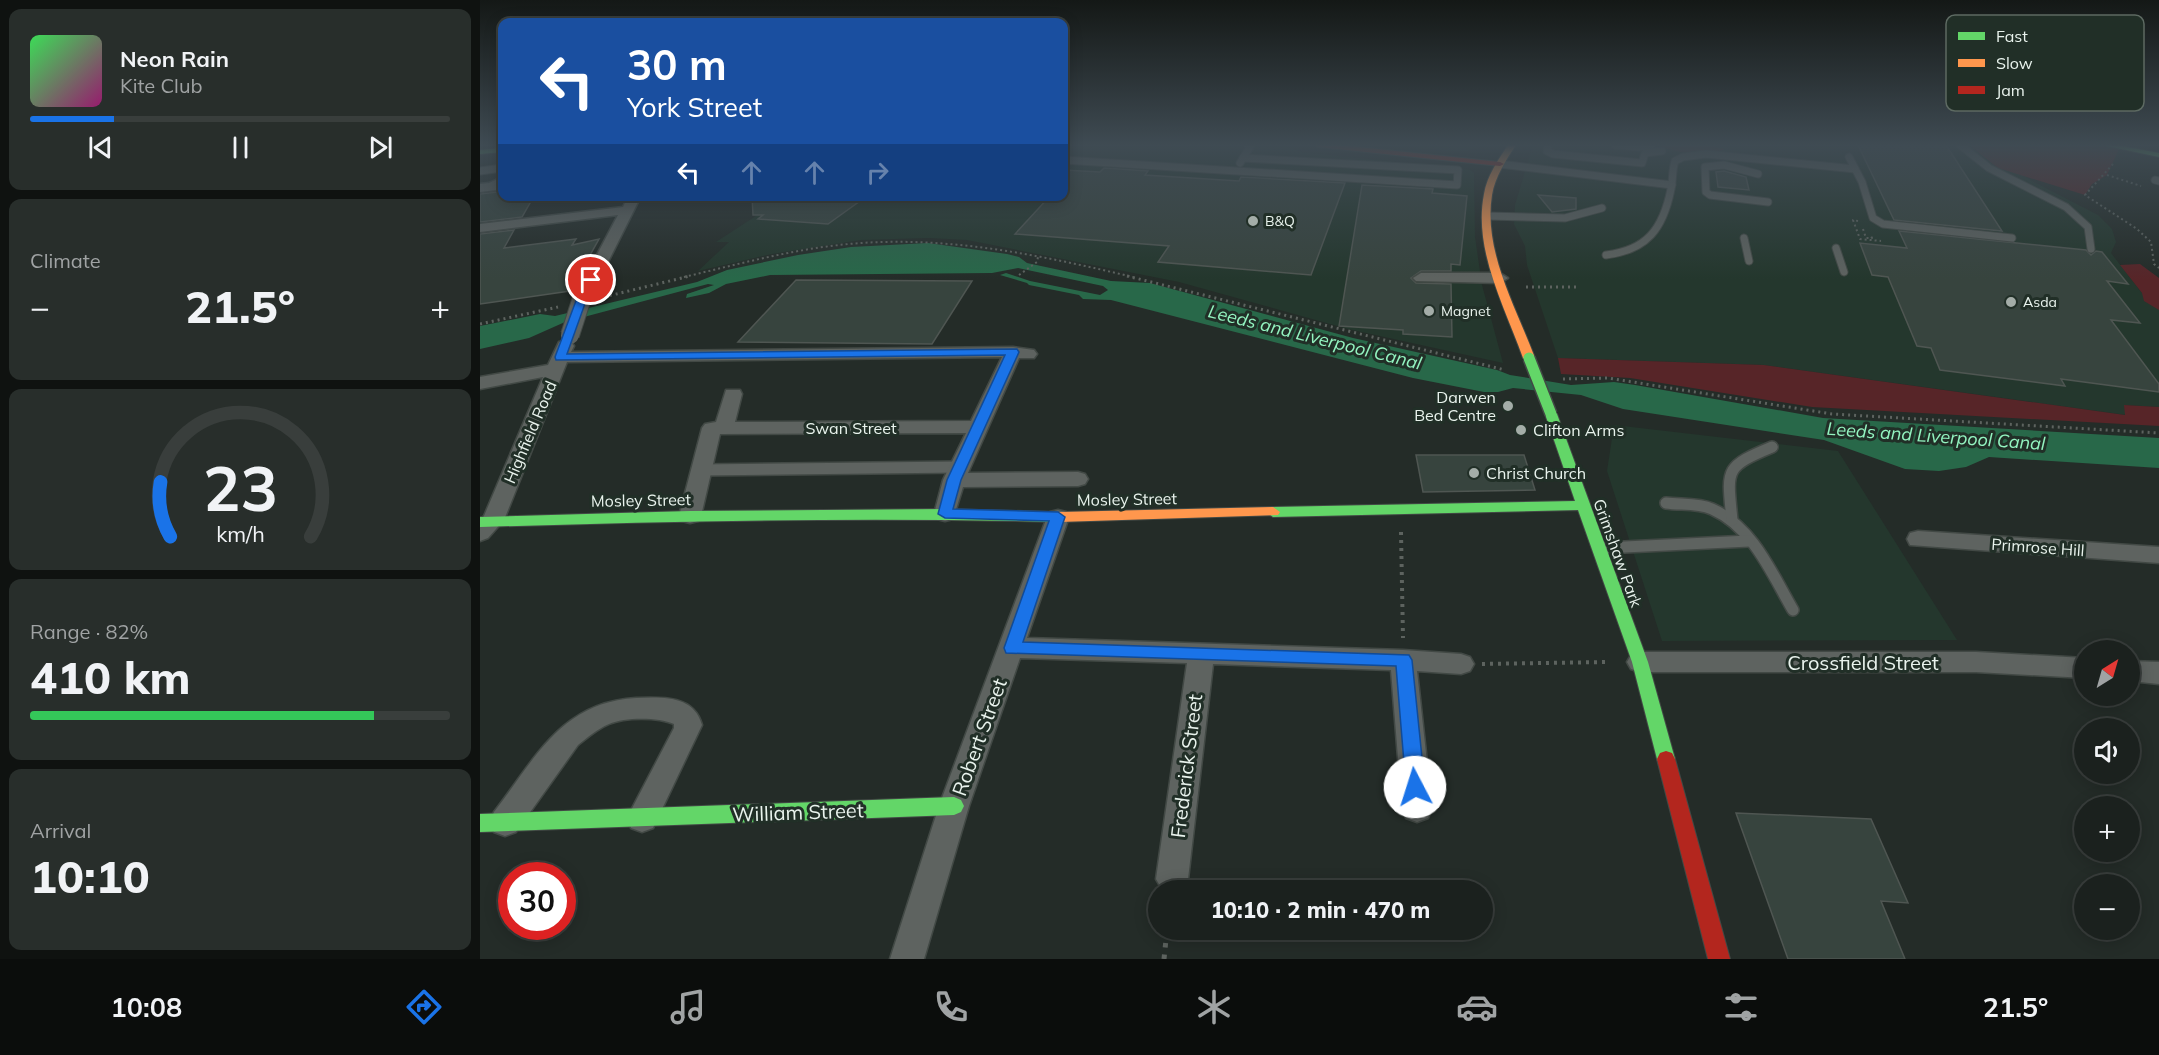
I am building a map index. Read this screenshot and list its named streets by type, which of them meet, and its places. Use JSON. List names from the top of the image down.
{
  "streets": {
    "main road": ["Mosley Street", "Grimshaw Park", "William Street"],
    "street": [
      "Swan Street",
      "Highfield Road",
      "Primrose Hill",
      "Crossfield Street",
      "Robert Street",
      "Frederick Street"
    ]
  },
  "crossings": [
    ["Highfield Road", "Mosley Street"],
    ["Mosley Street", "Grimshaw Park"],
    ["Mosley Street", "Robert Street"],
    ["Grimshaw Park", "Crossfield Street"],
    ["Robert Street", "William Street"]
  ],
  "water": ["Leeds and Liverpool Canal"],
  "places": [
    "B&Q",
    "Asda",
    "Magnet",
    "Darwen Bed Centre",
    "Clifton Arms",
    "Christ Church"
  ],
  "legend": ["Fast", "Slow", "Jam"],
  "north": "top right",
  "page": {
    "turn": ["30 m", "York Street"],
    "song": ["Neon Rain", "Kite Club"],
    "tile": [
      "Climate",
      ["Range · 82%", "410 km"],
      ["Arrival", "10:10"]
    ],
    "heat": ["−", "21.5°", "+"],
    "map_buttons": ["+", "−"],
    "limit": "30",
    "trip": "10:10 · 2 min · 470 m",
    "tabs": ["10:08", "21.5°"],
    "gauge": ["23", "km/h"]
  }
}
